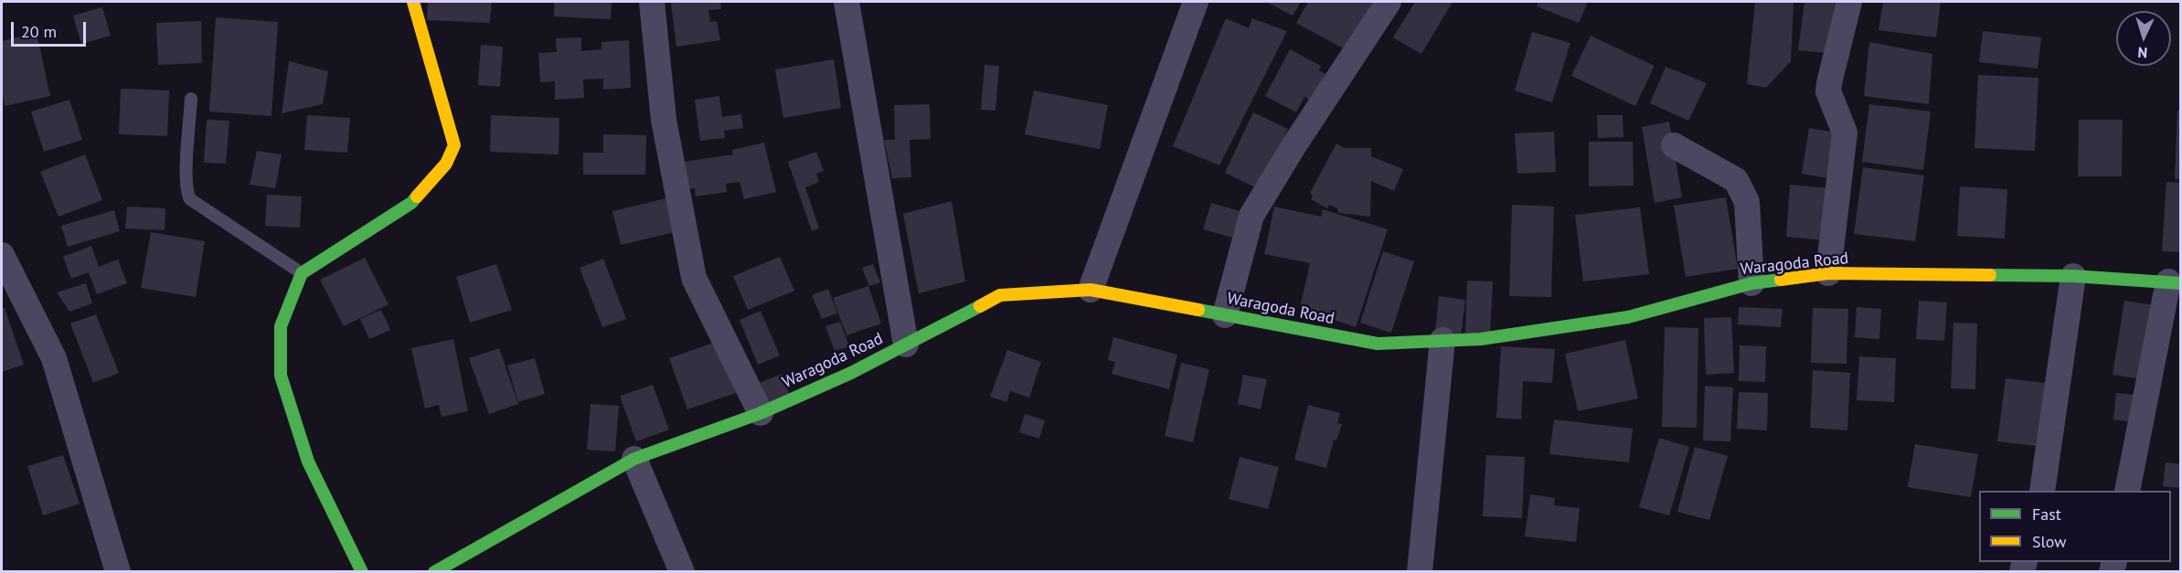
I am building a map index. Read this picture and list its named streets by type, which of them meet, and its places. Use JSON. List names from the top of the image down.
{
  "streets": {
    "main road": ["Waragoda Road"]
  },
  "legend": ["Fast", "Slow"],
  "scale_bar": "20 m",
  "north": "bottom"
}
